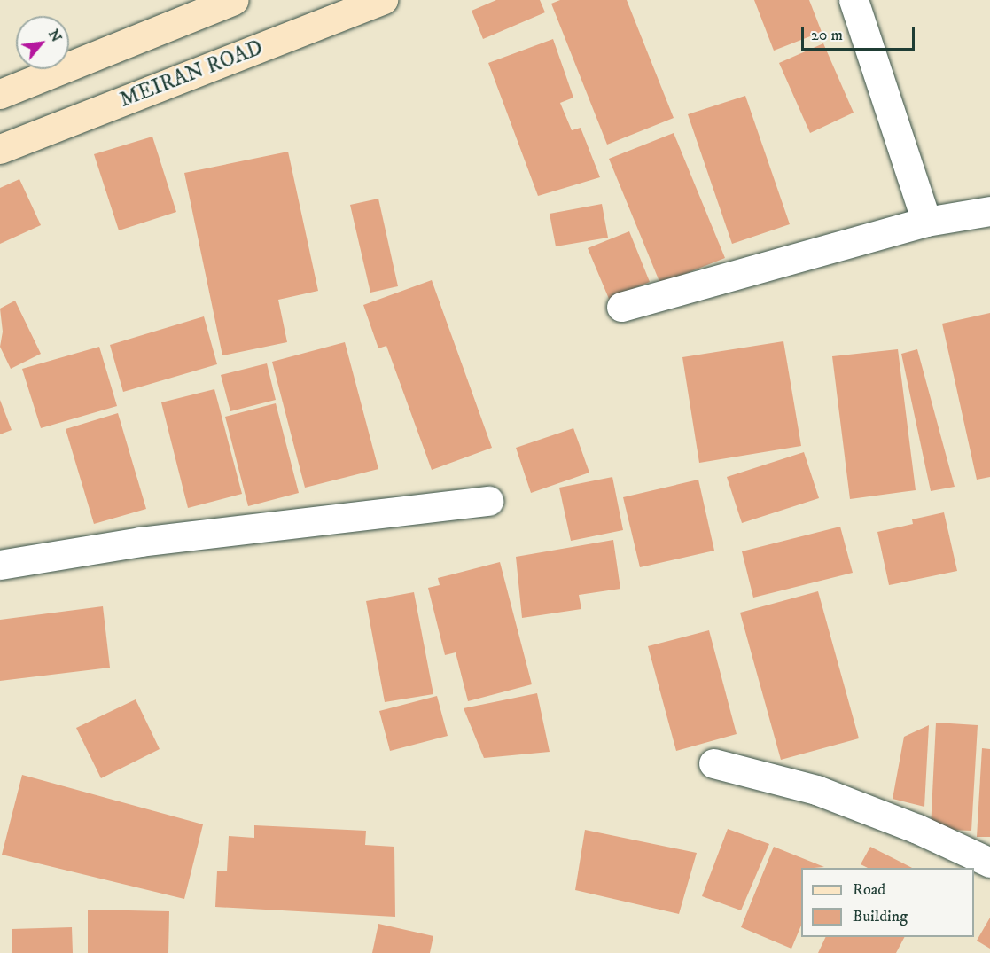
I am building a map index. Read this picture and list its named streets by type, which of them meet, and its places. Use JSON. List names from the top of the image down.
{
  "streets": {
    "main road": ["MEIRAN ROAD"]
  },
  "legend": ["Road", "Building"],
  "scale_bar": "20 m",
  "north": "top right"
}
